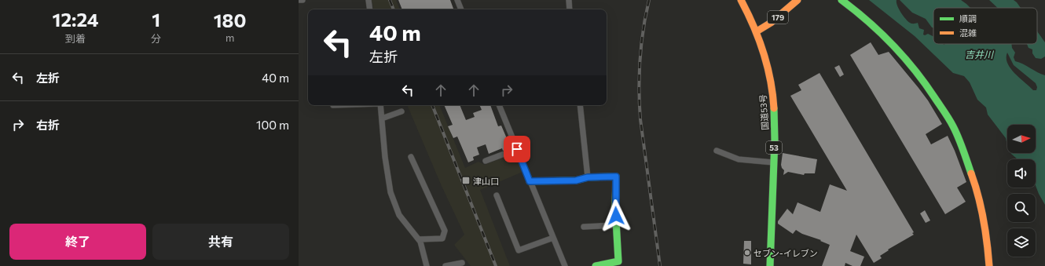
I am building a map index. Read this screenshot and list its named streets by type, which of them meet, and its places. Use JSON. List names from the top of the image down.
{
  "streets": {
    "main road": ["179", "国道53号", "53"]
  },
  "crossings": [
    ["179", "国道53号"]
  ],
  "water": ["吉井川"],
  "places": {
    "transit": ["津山口"],
    "other": ["セブン-イレブン"]
  },
  "legend": ["順調", "混雑"],
  "north": "right",
  "page": {
    "eta": [
      "12:24",
      "到着",
      "1",
      "分",
      "180",
      "m"
    ],
    "turn": ["40 m", "左折"],
    "list": [
      {
        "name": "左折",
        "value": "40 m"
      },
      {
        "name": "右折",
        "value": "100 m"
      }
    ],
    "buttons": ["終了", "共有"]
  }
}
